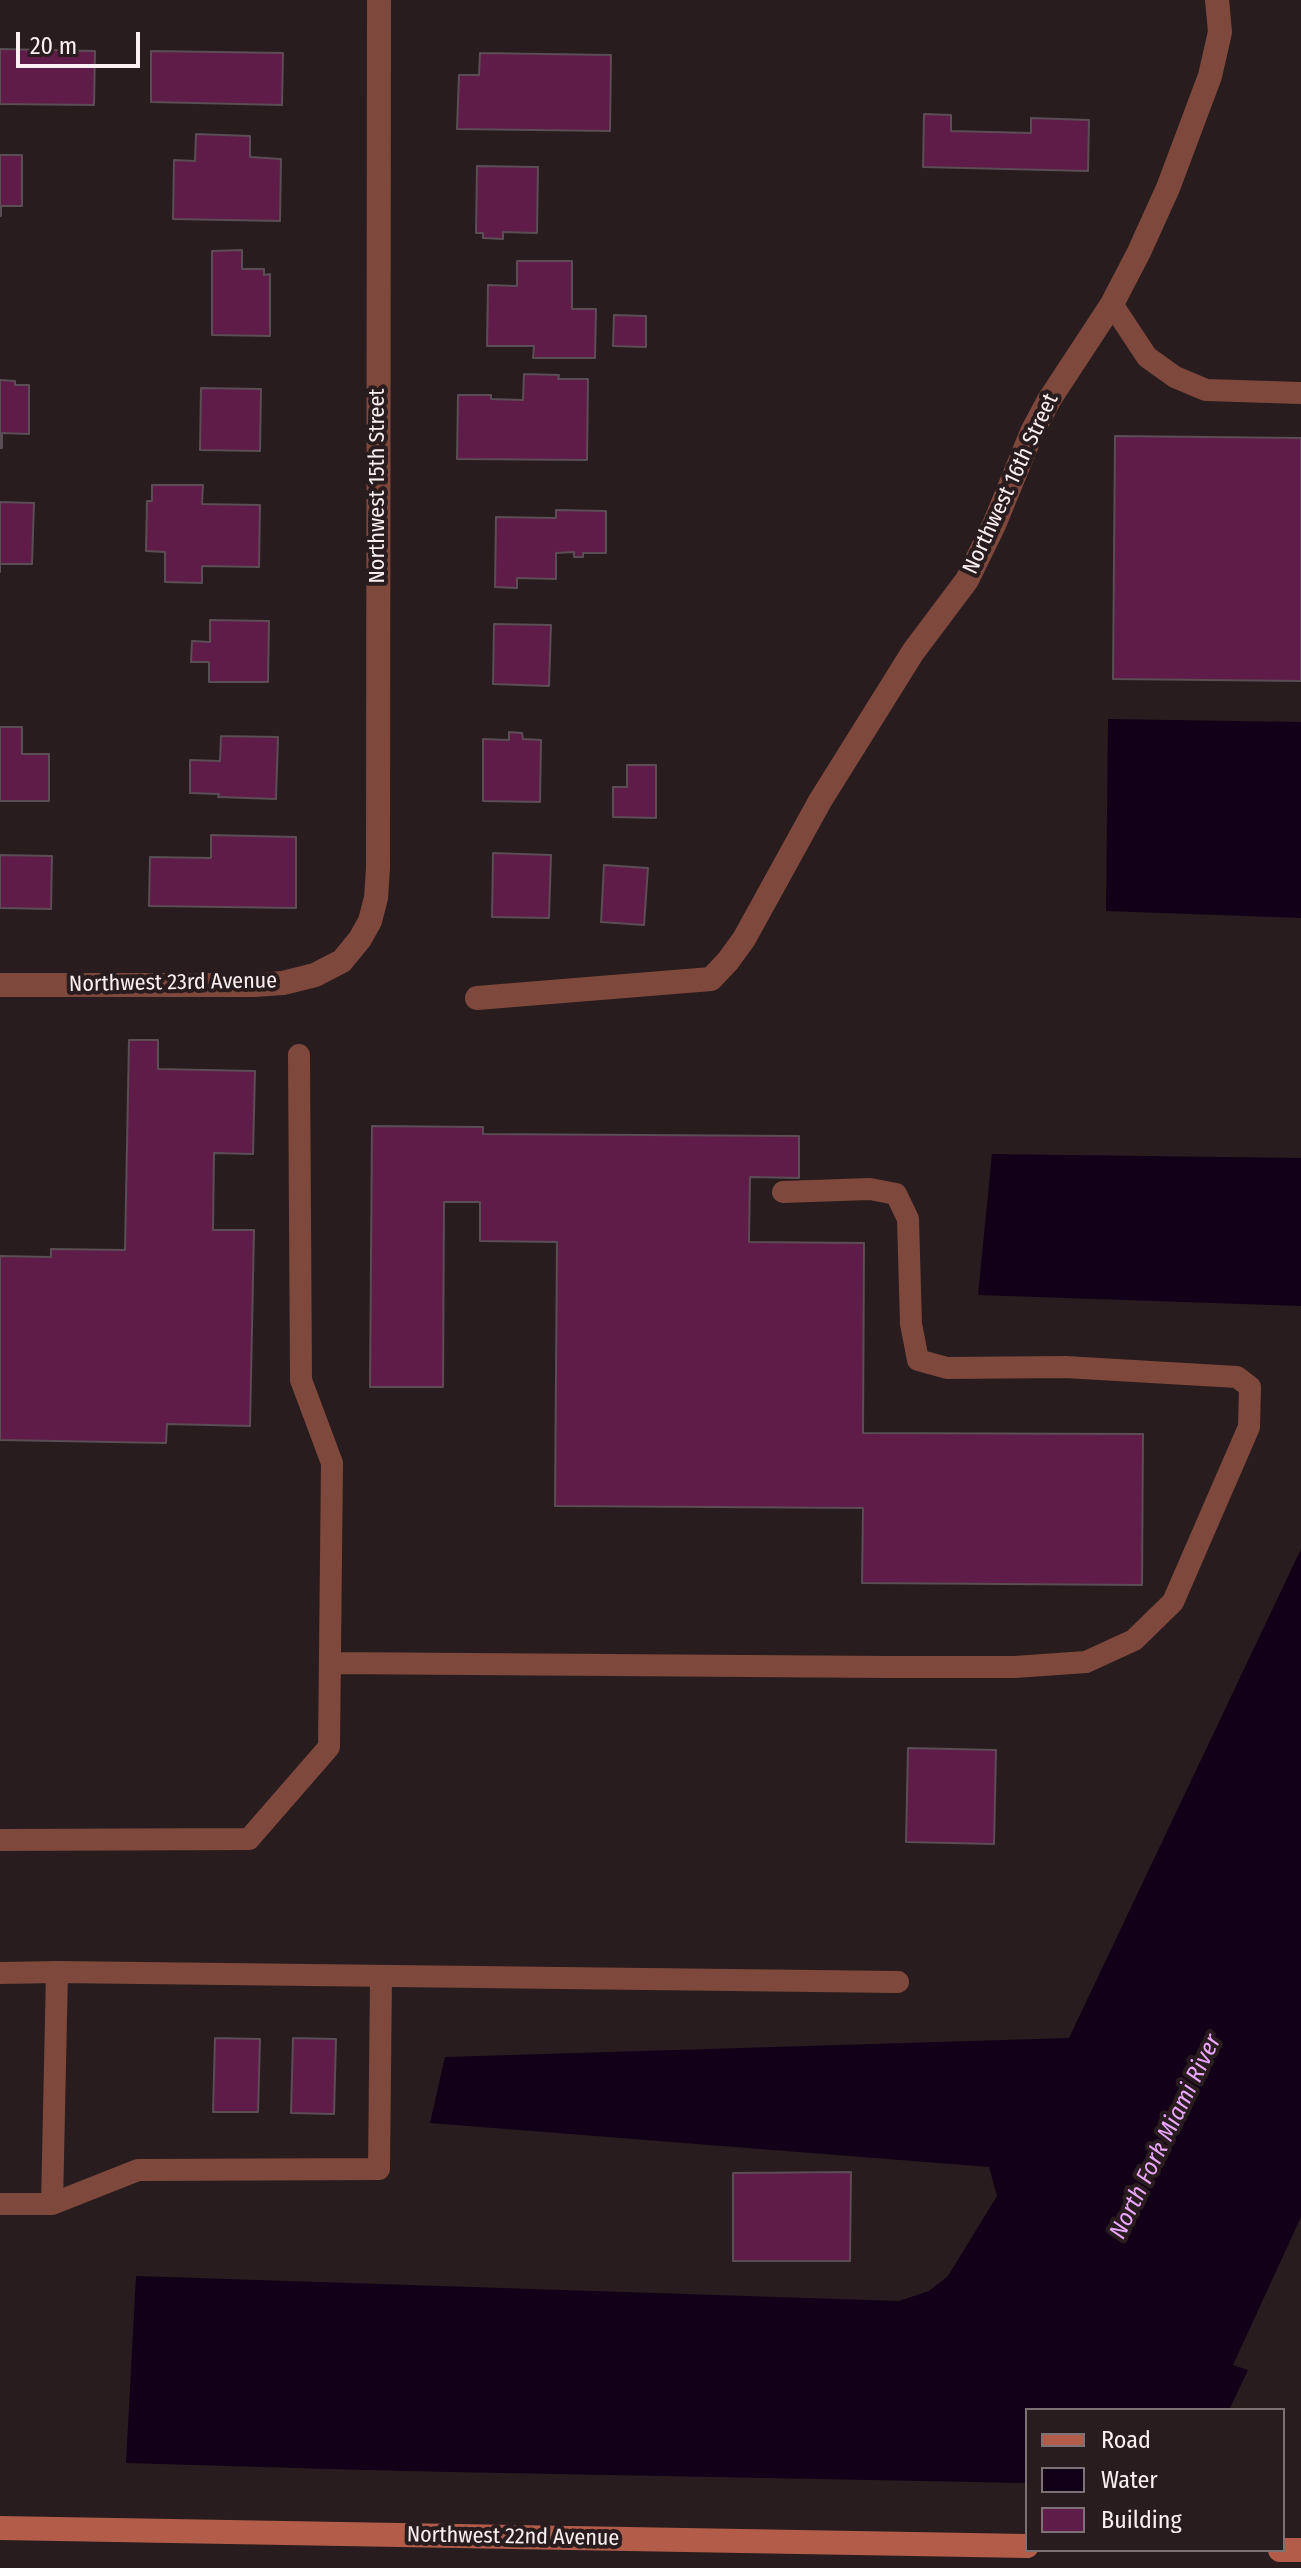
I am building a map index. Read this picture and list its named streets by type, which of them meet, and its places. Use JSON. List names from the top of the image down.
{
  "streets": {
    "main road": ["Northwest 22nd Avenue"],
    "street": ["Northwest 16th Street", "Northwest 15th Street", "Northwest 23rd Avenue"]
  },
  "crossings": [
    ["Northwest 15th Street", "Northwest 23rd Avenue"]
  ],
  "water": ["North Fork Miami River"],
  "legend": ["Road", "Water", "Building"],
  "scale_bar": "20 m"
}
